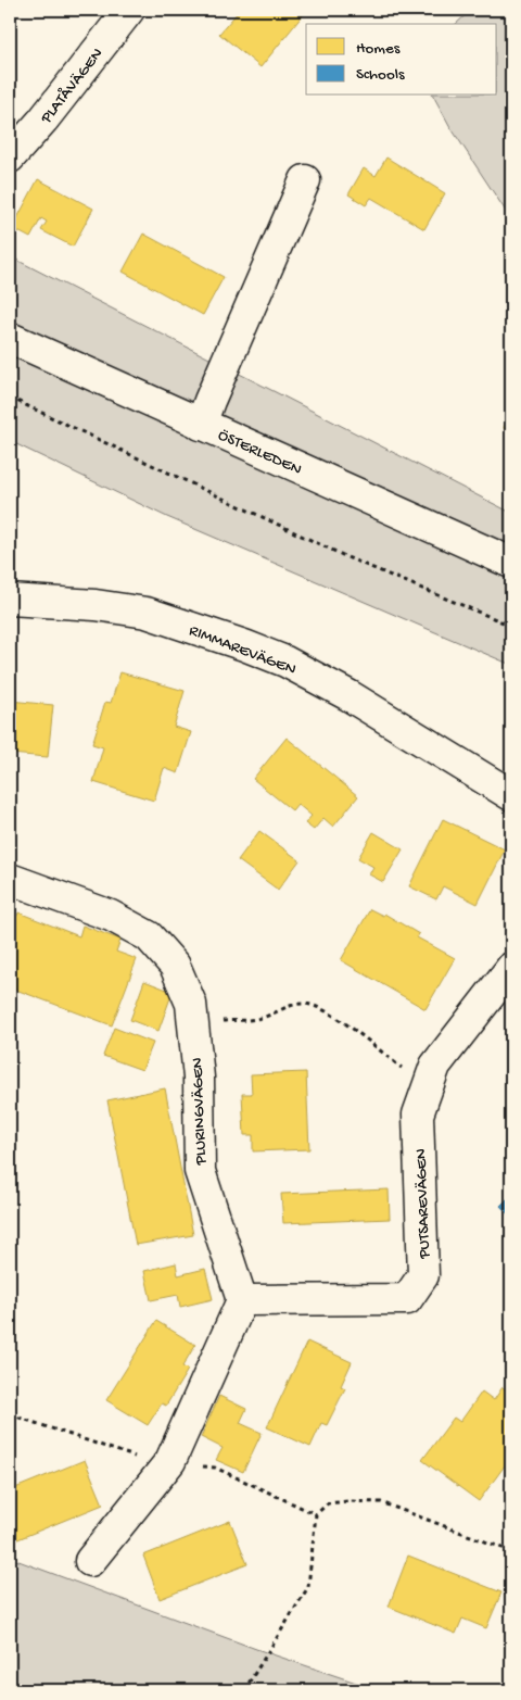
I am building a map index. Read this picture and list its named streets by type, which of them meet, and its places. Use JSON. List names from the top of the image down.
{
  "streets": {
    "street": [
      "PLATÅVÄGEN",
      "ÖSTERLEDEN",
      "RIMMAREVÄGEN",
      "PLURINGVÄGEN",
      "PUTSAREVÄGEN"
    ]
  },
  "crossings": [
    ["PLURINGVÄGEN", "PUTSAREVÄGEN"]
  ],
  "legend": ["Homes", "Schools"]
}
